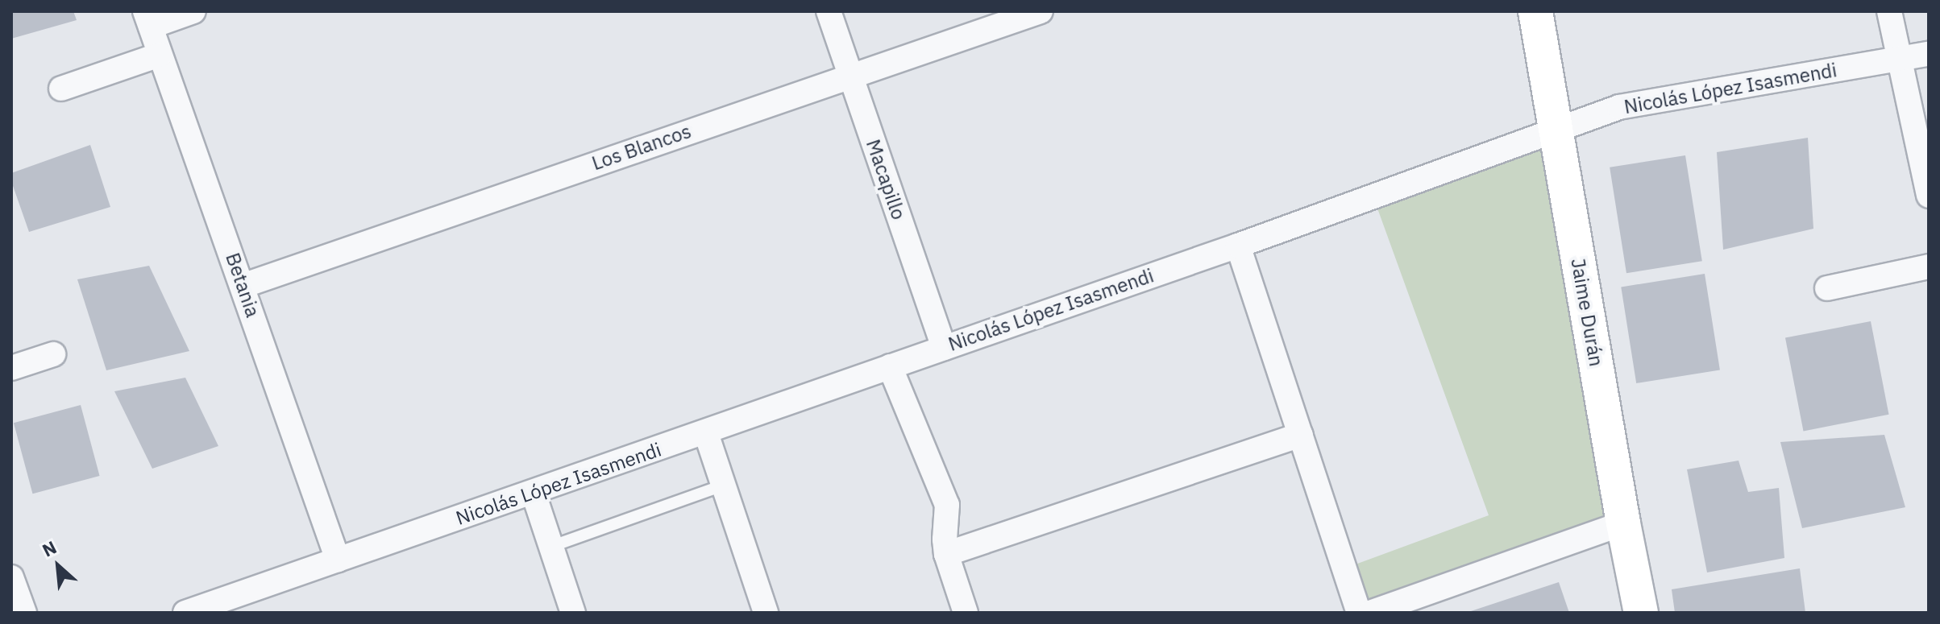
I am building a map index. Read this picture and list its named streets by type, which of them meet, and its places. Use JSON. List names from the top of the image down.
{
  "streets": {
    "street": [
      "Nicolás López Isasmendi",
      "Los Blancos",
      "Macapillo",
      "Betania",
      "Jaime Durán"
    ]
  },
  "crossings": [
    ["Nicolás López Isasmendi", "Macapillo"],
    ["Nicolás López Isasmendi", "Betania"],
    ["Nicolás López Isasmendi", "Jaime Durán"],
    ["Los Blancos", "Macapillo"],
    ["Los Blancos", "Betania"]
  ],
  "north": "top left"
}
